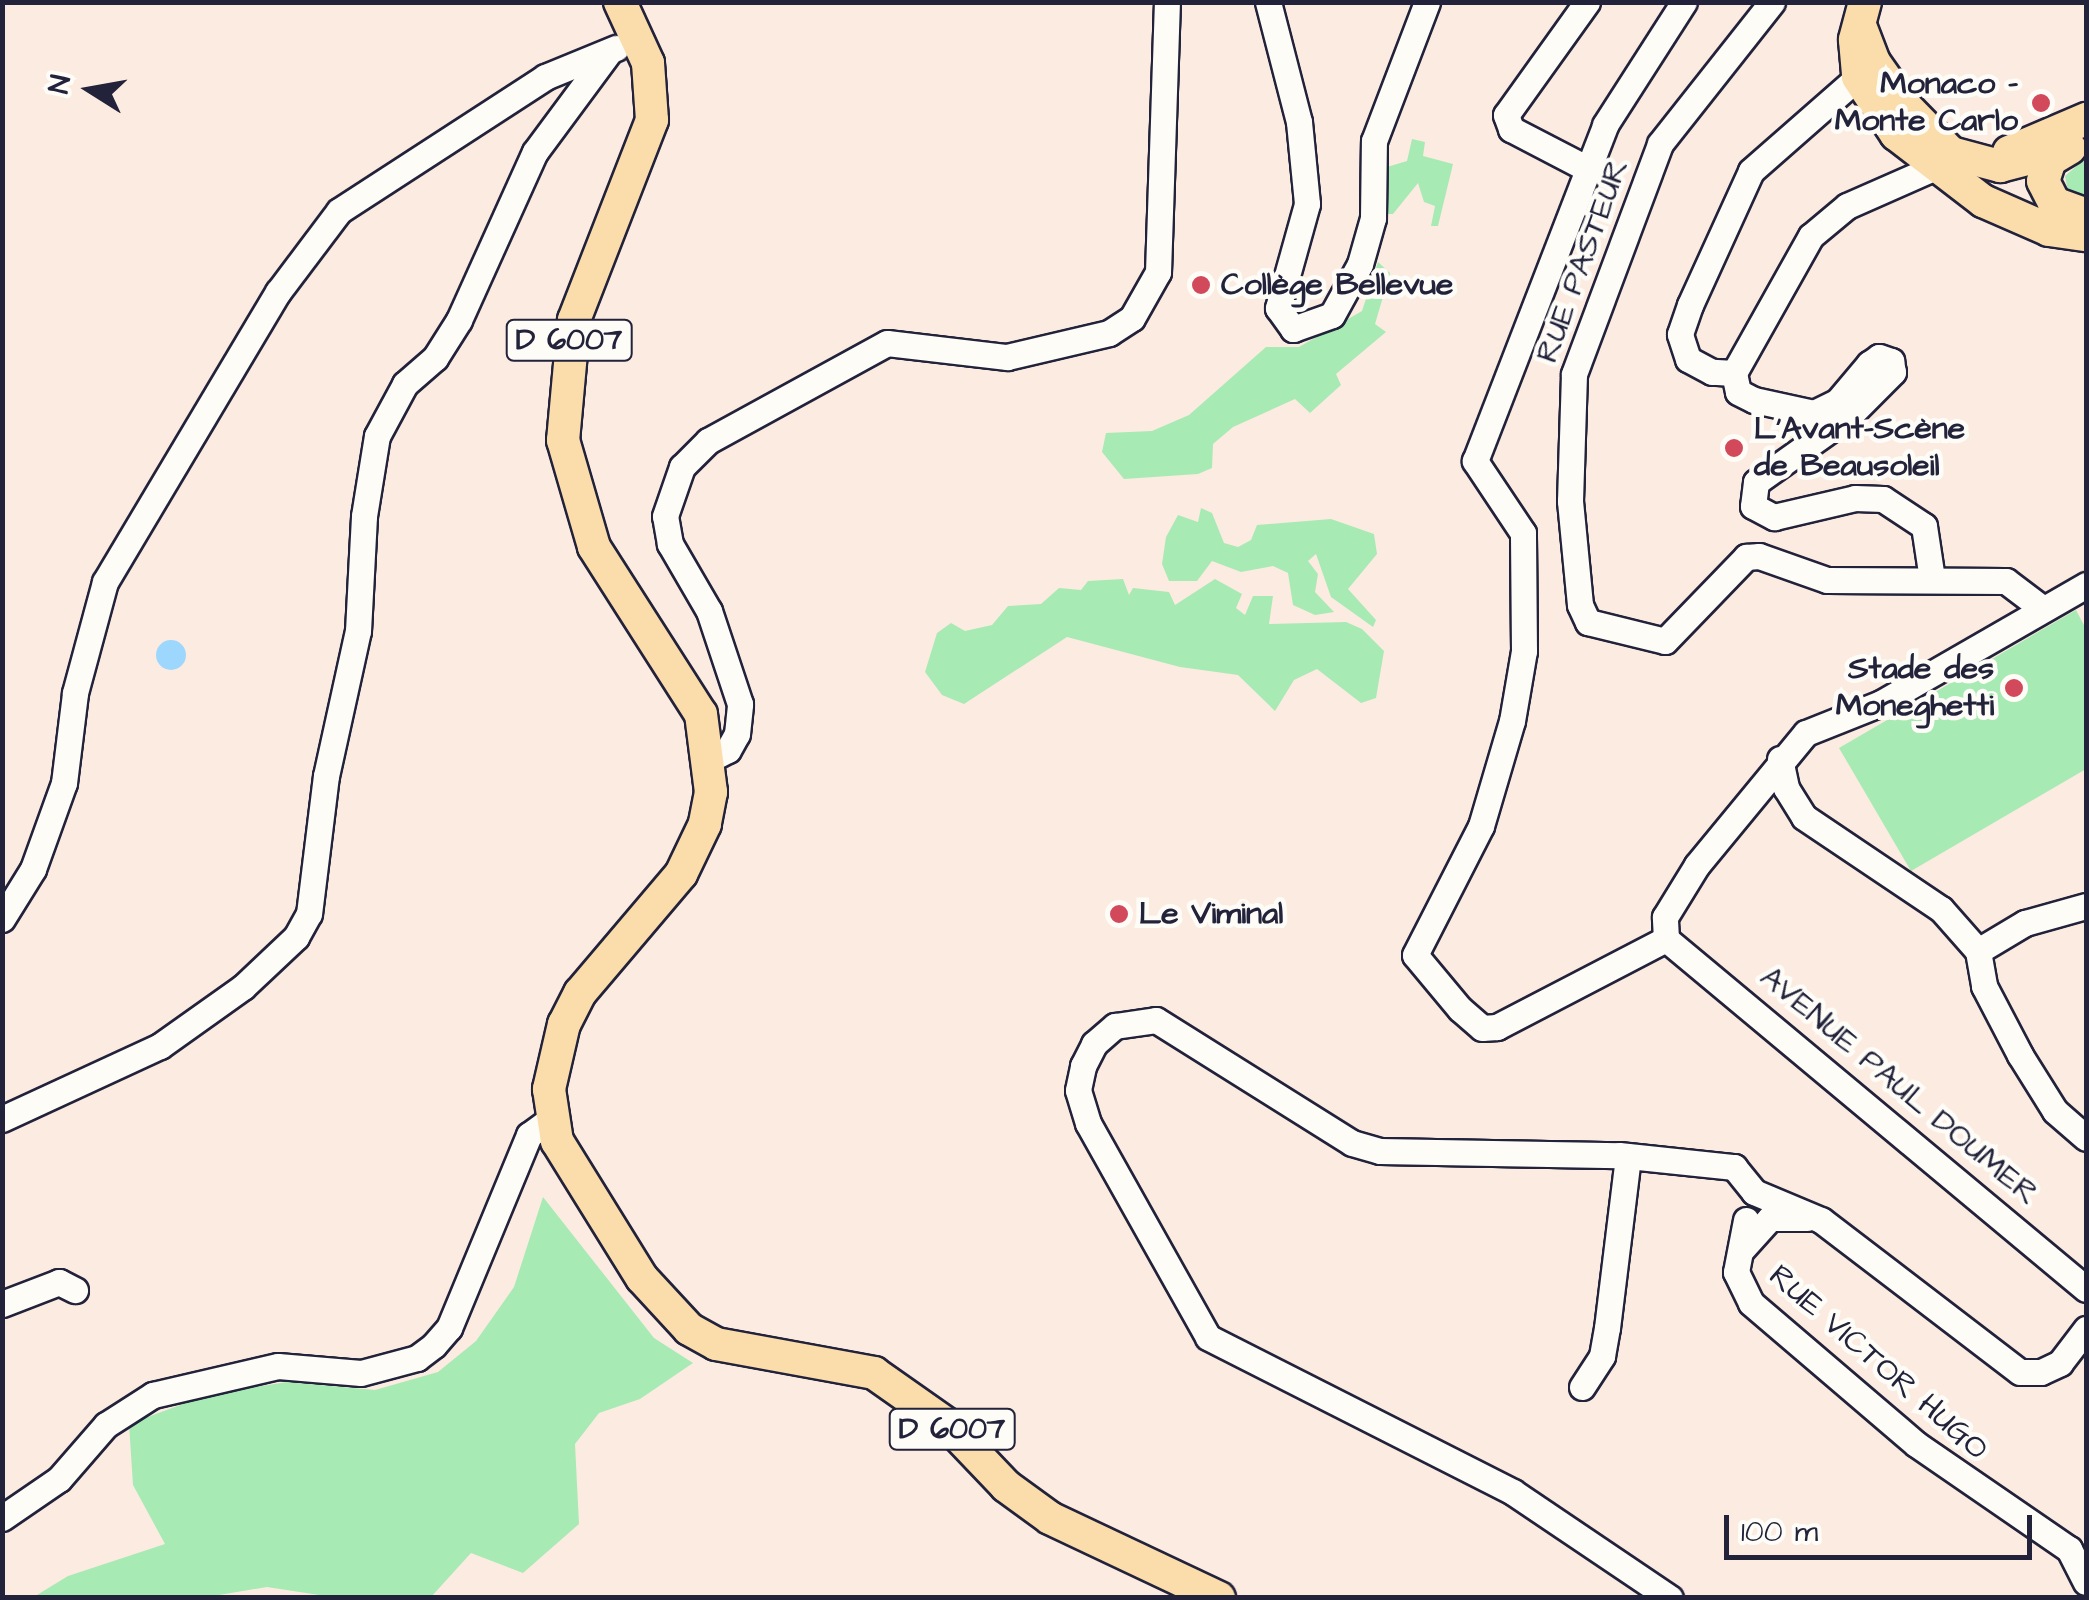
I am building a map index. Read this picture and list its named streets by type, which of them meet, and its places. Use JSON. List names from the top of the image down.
{
  "streets": {
    "main road": ["D 6007"],
    "street": ["RUE PASTEUR", "AVENUE PAUL DOUMER", "RUE VICTOR HUGO"]
  },
  "places": [
    "Monaco - Monte Carlo",
    "Collège Bellevue",
    "L'Avant-Scène de Beausoleil",
    "Stade des Moneghetti",
    "Le Viminal"
  ],
  "scale_bar": "100 m",
  "north": "left"
}
